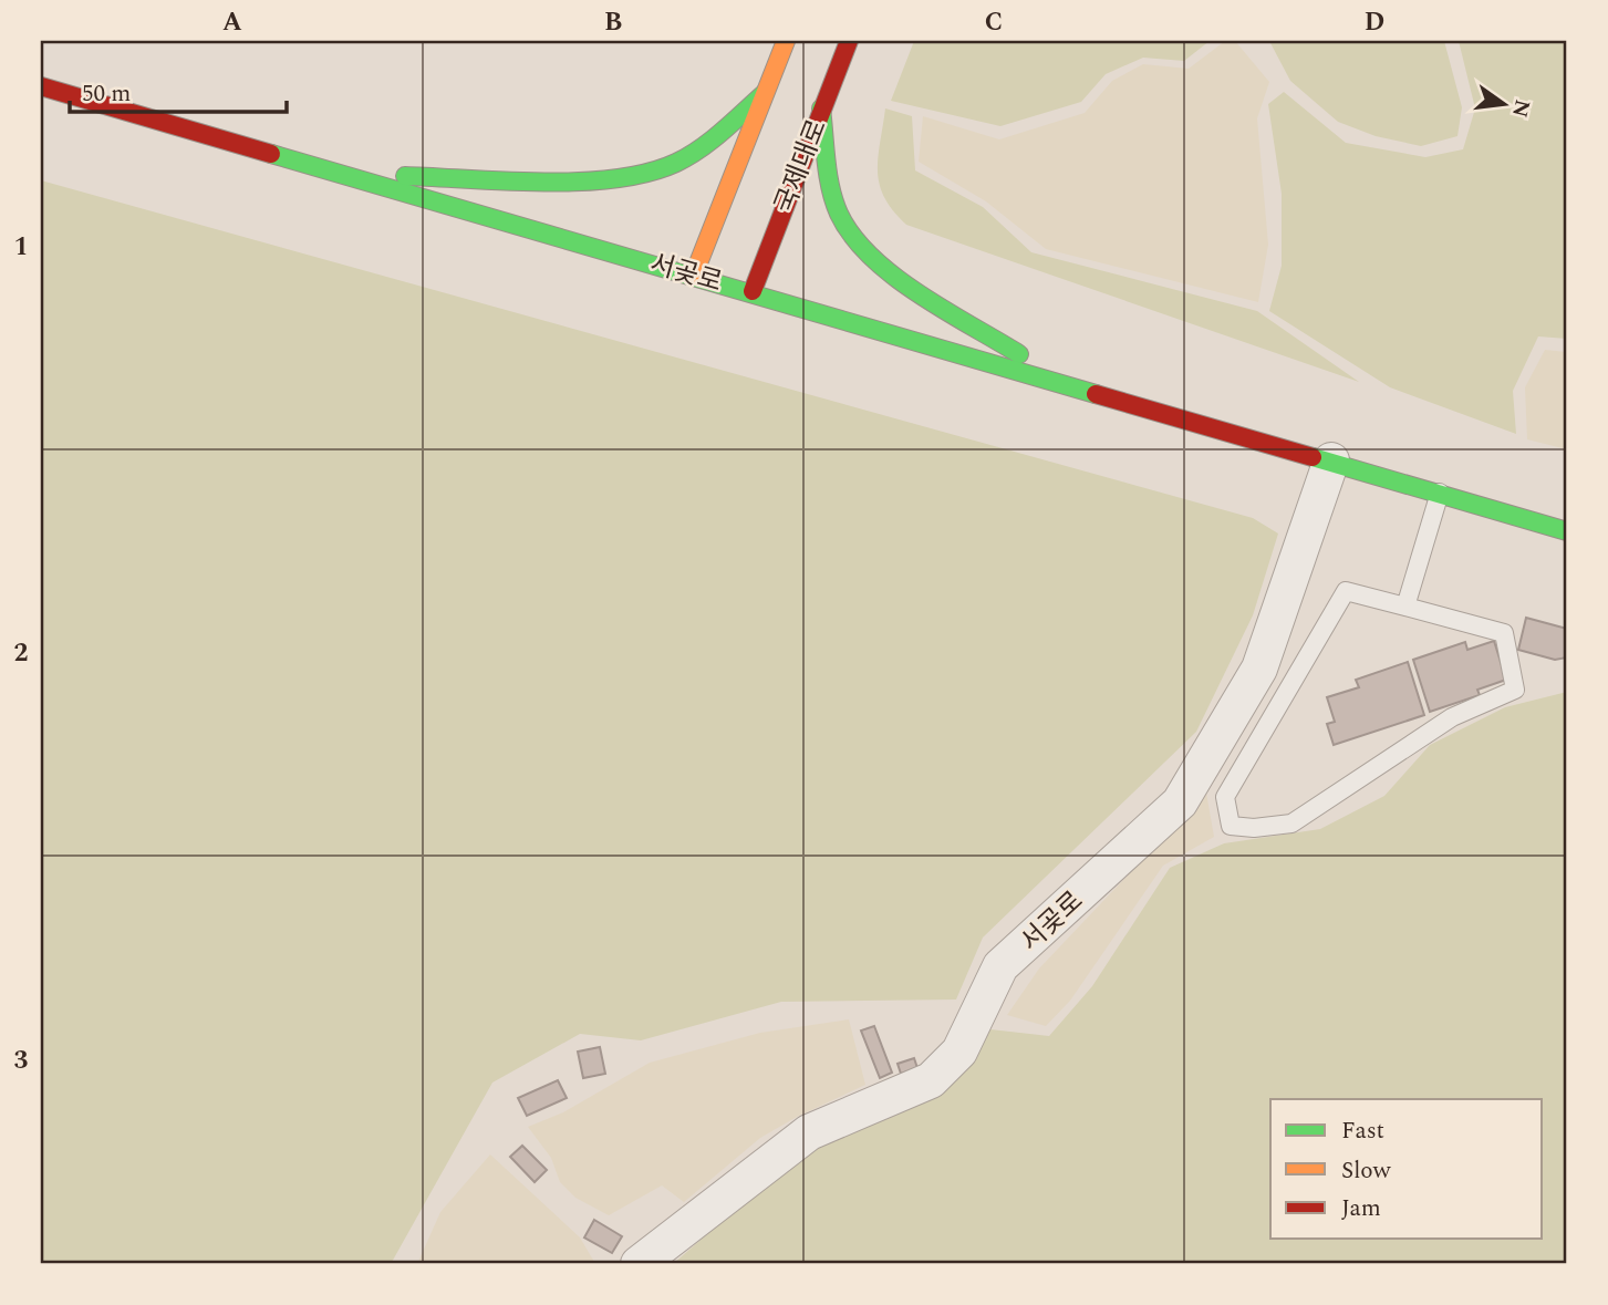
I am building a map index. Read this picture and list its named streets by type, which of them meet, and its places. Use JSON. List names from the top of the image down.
{
  "streets": {
    "main road": ["국제대로", "서곶로"]
  },
  "crossings": [
    ["국제대로", "서곶로"]
  ],
  "legend": ["Fast", "Slow", "Jam"],
  "scale_bar": "50 m",
  "north": "right",
  "grid": {
    "columns": [
      "A",
      "B",
      "C",
      "D"
    ],
    "rows": ["1", "2", "3"]
  }
}
